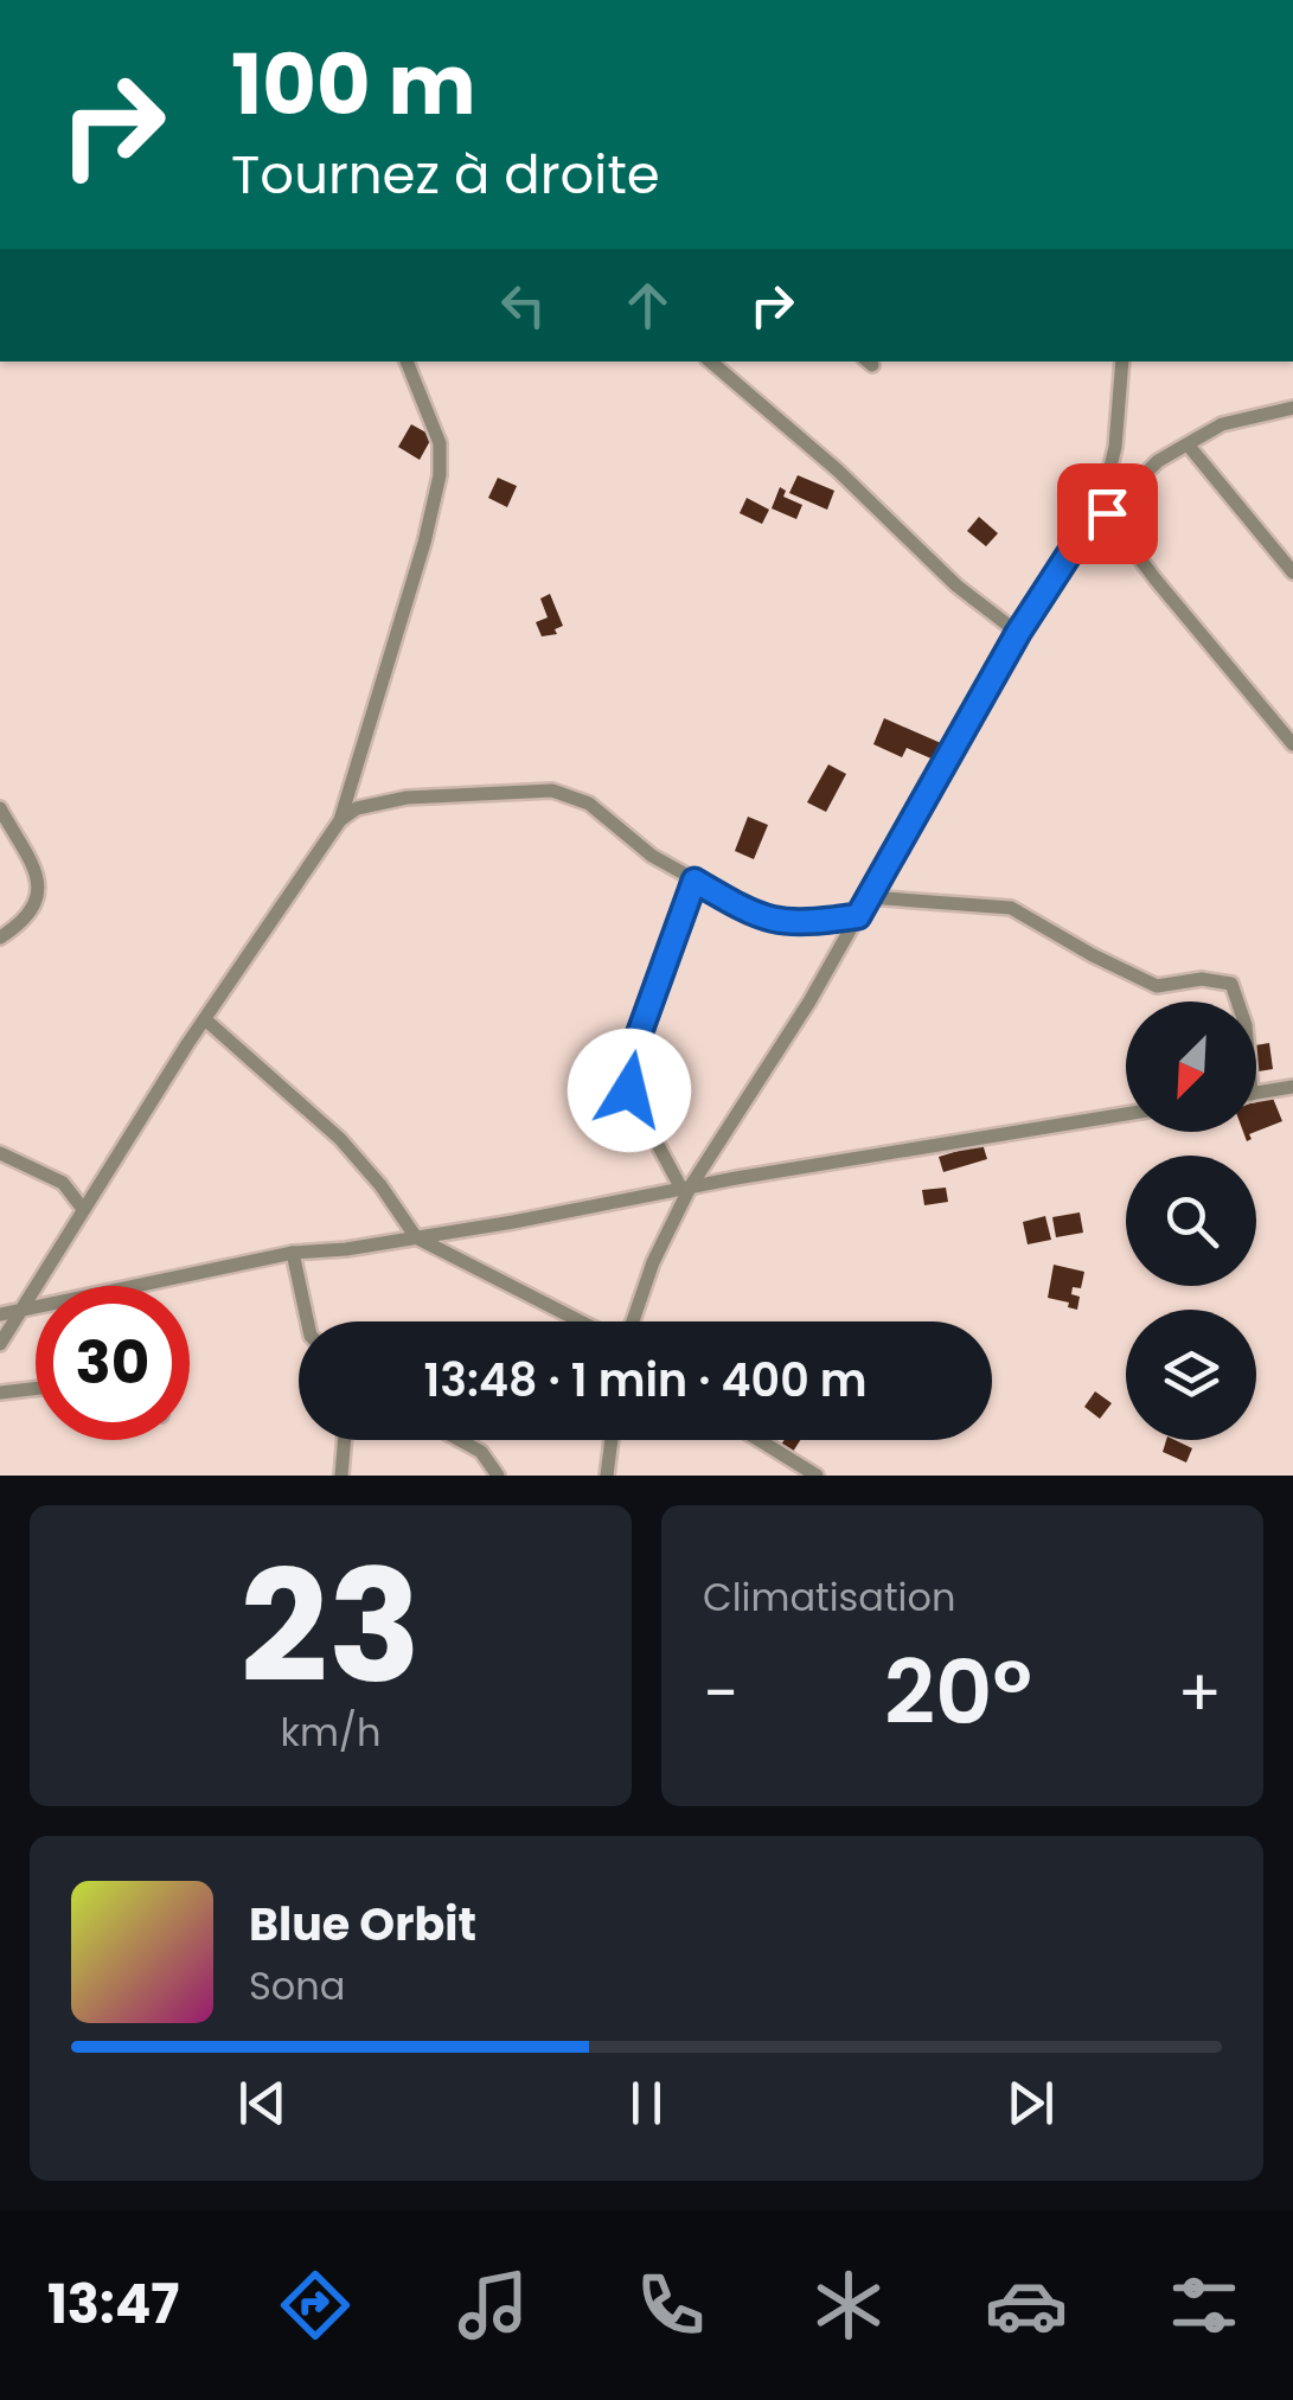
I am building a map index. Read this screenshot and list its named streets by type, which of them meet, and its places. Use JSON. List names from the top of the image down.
{
  "north": "bottom left",
  "page": {
    "turn": ["100 m", "Tournez à droite"],
    "limit": "30",
    "trip": "13:48 · 1 min · 400 m",
    "tile": [
      ["23", "km/h"],
      "Climatisation"
    ],
    "heat": ["−", "20°", "+"],
    "song": ["Blue Orbit", "Sona"],
    "tabs": "13:47"
  }
}
